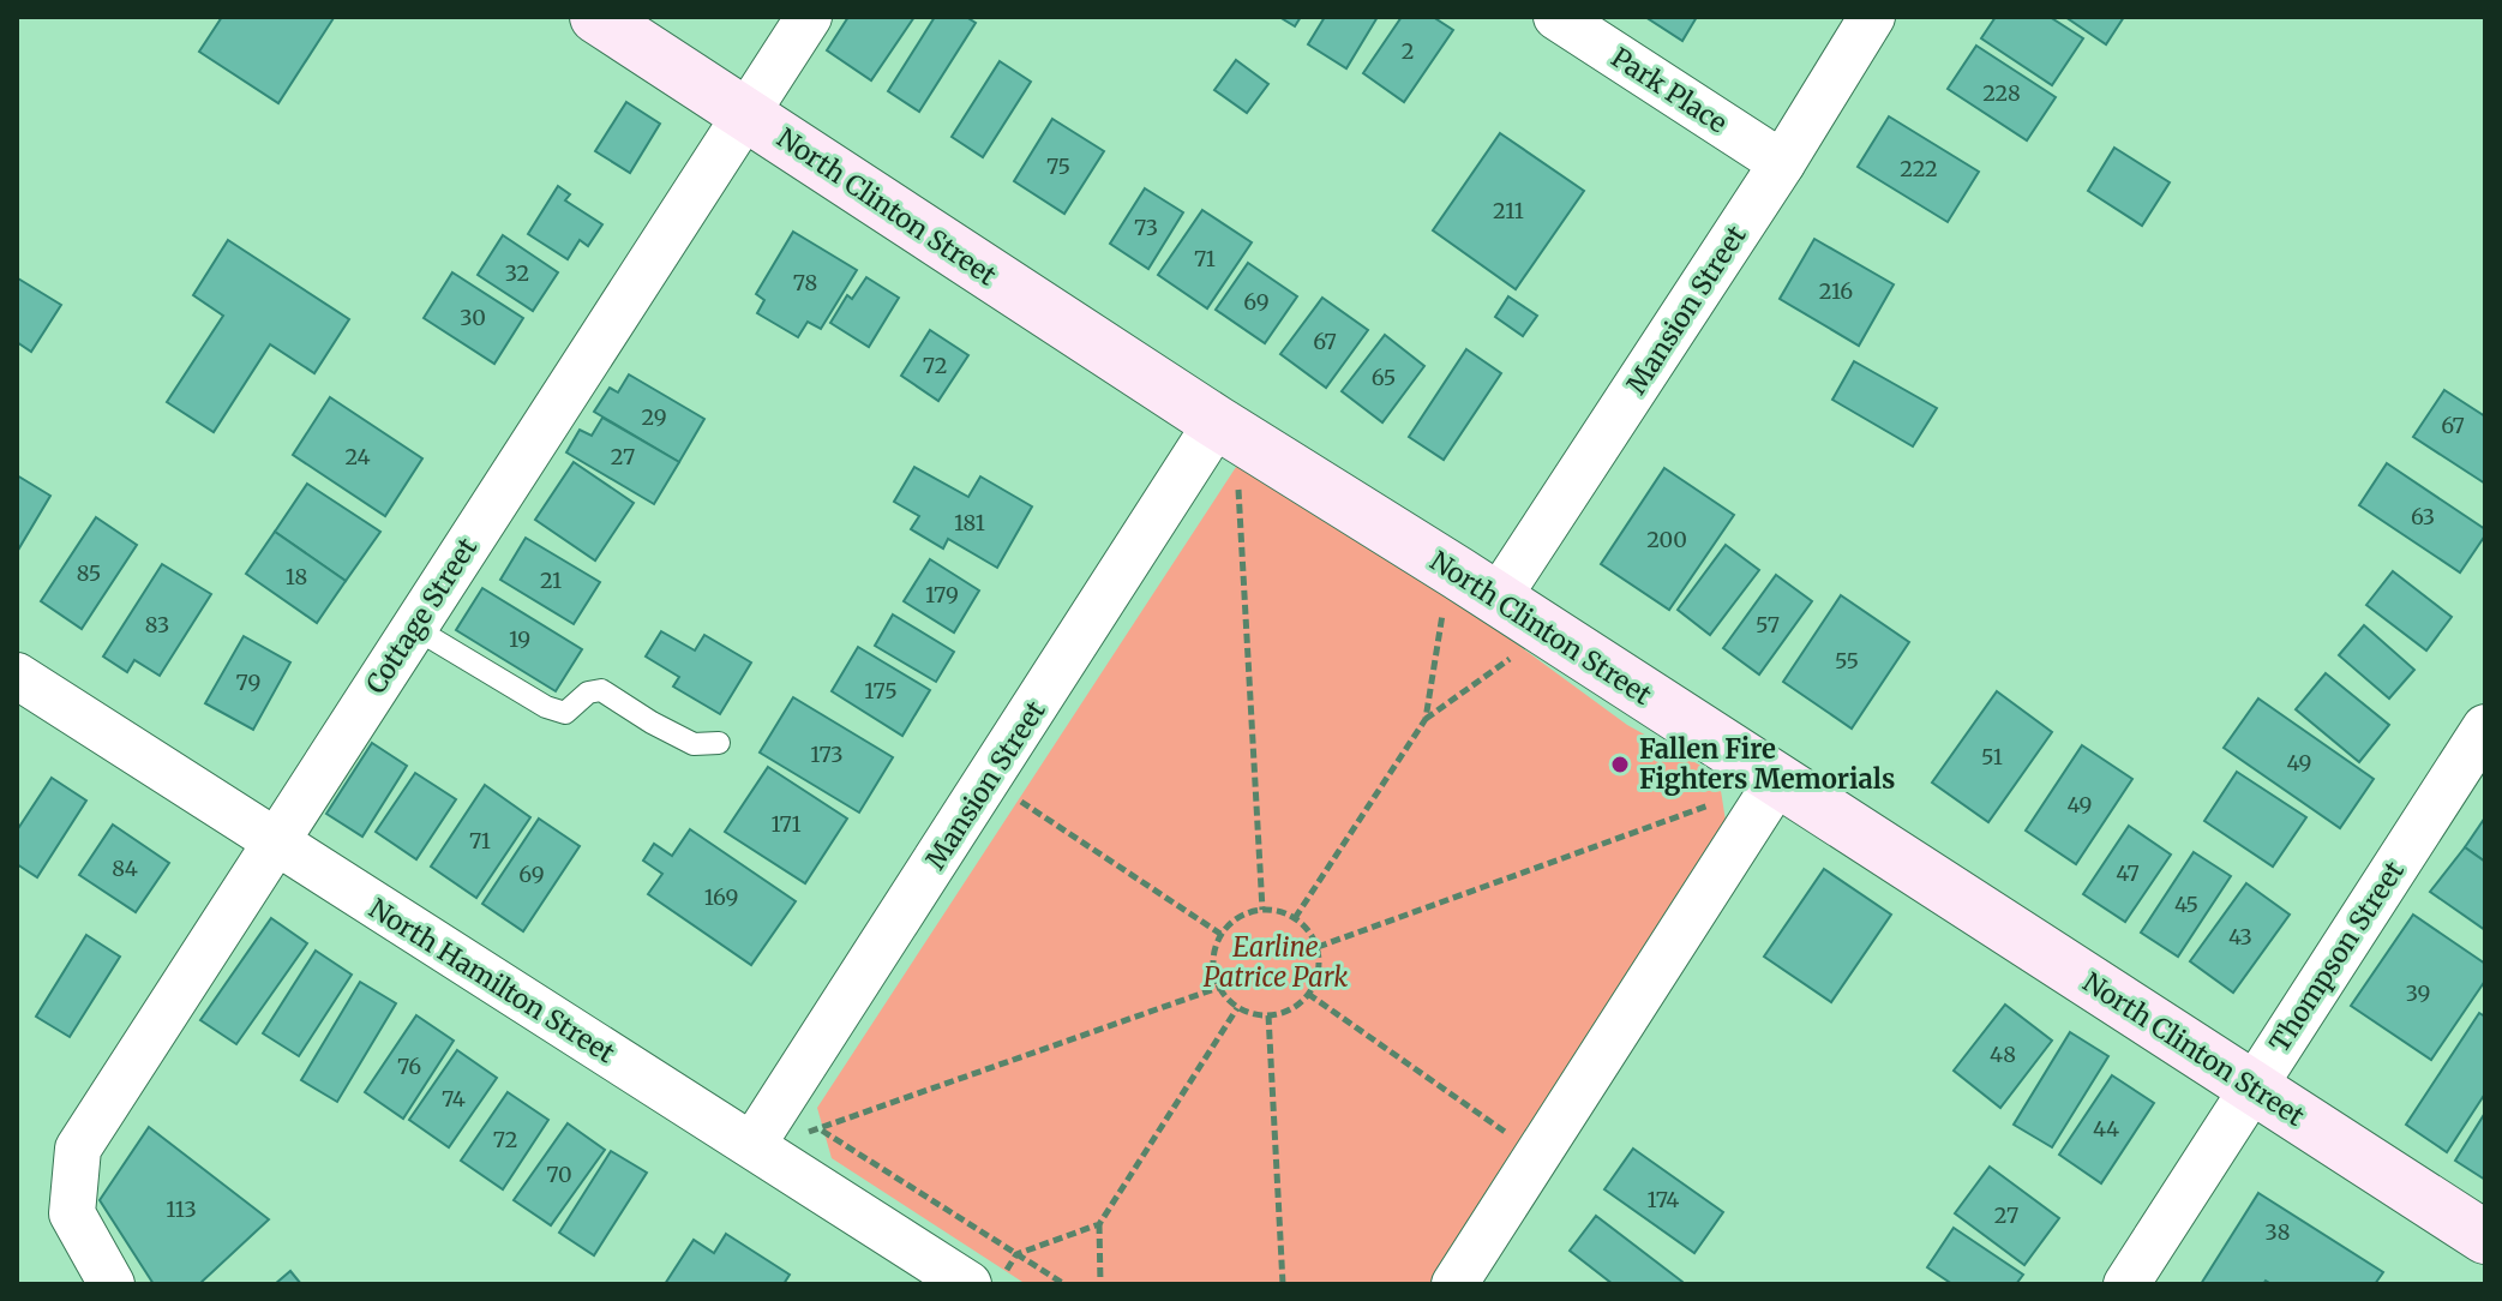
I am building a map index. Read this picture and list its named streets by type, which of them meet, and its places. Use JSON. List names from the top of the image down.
{
  "streets": {
    "street": [
      "Park Place",
      "North Clinton Street",
      "Mansion Street",
      "Cottage Street",
      "Thompson Street",
      "North Hamilton Street"
    ]
  },
  "crossings": [
    ["Park Place", "Mansion Street"],
    ["North Clinton Street", "Mansion Street"],
    ["North Clinton Street", "Cottage Street"],
    ["North Clinton Street", "Thompson Street"],
    ["Mansion Street", "North Hamilton Street"],
    ["Cottage Street", "North Hamilton Street"]
  ],
  "parks": ["Earline Patrice Park"],
  "places": ["Fallen Fire Fighters Memorials"],
  "house_numbers": [
    "2",
    "228",
    "75",
    "222",
    "211",
    "73",
    "71",
    "32",
    "78",
    "216",
    "69",
    "30",
    "67",
    "72",
    "65",
    "29",
    "67",
    "24",
    "27",
    "63",
    "181",
    "200",
    "85",
    "18",
    "21",
    "179",
    "83",
    "57",
    "19",
    "55",
    "79",
    "175",
    "173",
    "51",
    "49",
    "49",
    "171",
    "71",
    "84",
    "47",
    "69",
    "169",
    "45",
    "43",
    "39",
    "48",
    "76",
    "74",
    "44",
    "72",
    "70",
    "174",
    "113",
    "27",
    "38"
  ]
}
